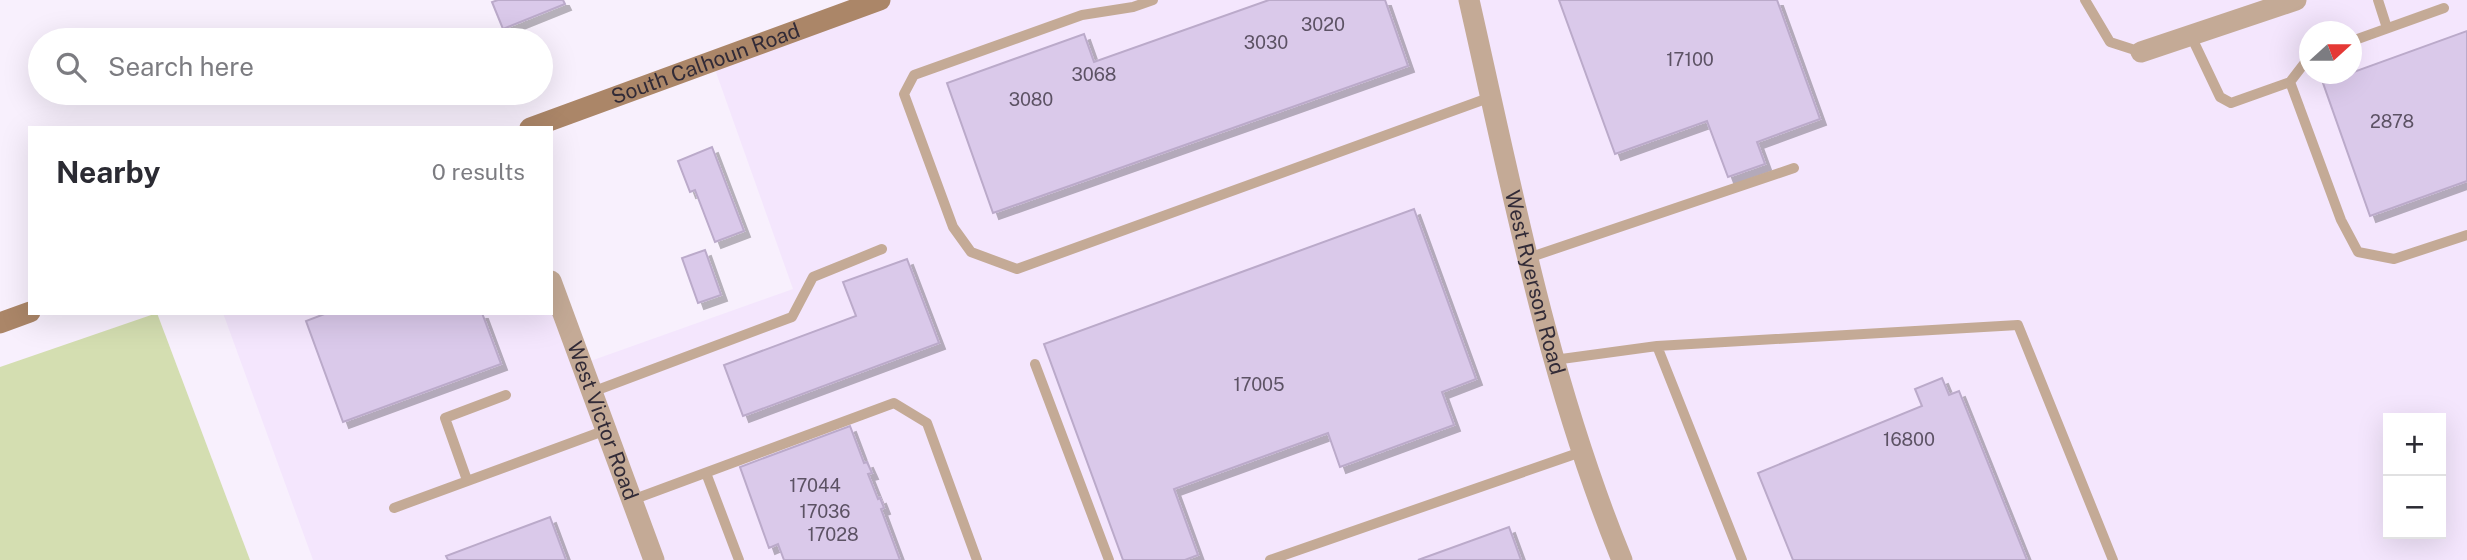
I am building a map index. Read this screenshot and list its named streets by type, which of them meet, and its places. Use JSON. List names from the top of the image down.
{
  "streets": {
    "street": ["South Calhoun Road", "West Ryerson Road", "West Victor Road"]
  },
  "house_numbers": [
    "3020",
    "3030",
    "17100",
    "3068",
    "3080",
    "2878",
    "17005",
    "16800",
    "17044",
    "17036",
    "17028"
  ],
  "north": "right",
  "page": {
    "search": "Search here",
    "heading": ["Nearby", "0 results"],
    "map_buttons": ["+", "−"]
  }
}
